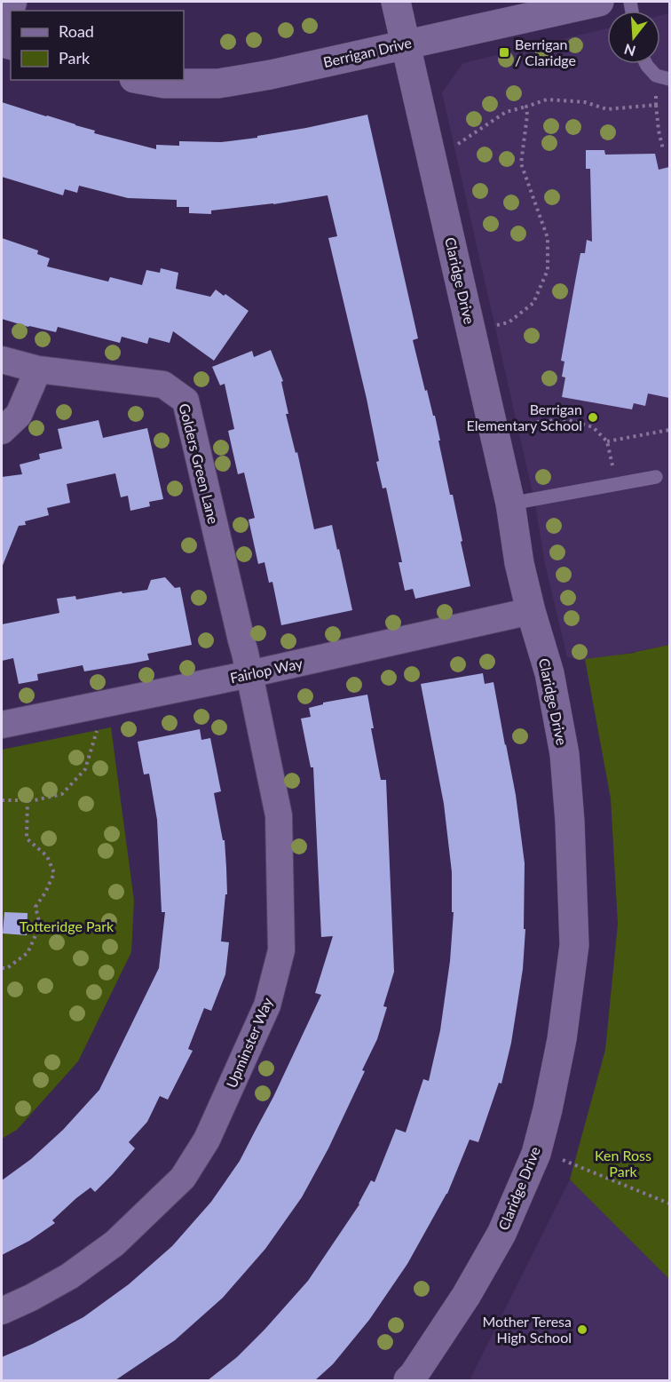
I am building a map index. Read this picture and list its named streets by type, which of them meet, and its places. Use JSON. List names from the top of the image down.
{
  "streets": {
    "street": [
      "Berrigan Drive",
      "Claridge Drive",
      "Golders Green Lane",
      "Fairlop Way",
      "Upminster Way"
    ]
  },
  "crossings": [
    ["Berrigan Drive", "Claridge Drive"],
    ["Claridge Drive", "Fairlop Way"],
    ["Golders Green Lane", "Fairlop Way"],
    ["Golders Green Lane", "Upminster Way"],
    ["Fairlop Way", "Upminster Way"]
  ],
  "parks": ["Totteridge Park", "Ken Ross Park"],
  "places": {
    "transit": ["Berrigan / Claridge"],
    "other": ["Berrigan Elementary School", "Mother Teresa High School"]
  },
  "legend": ["Road", "Park"],
  "north": "bottom"
}
